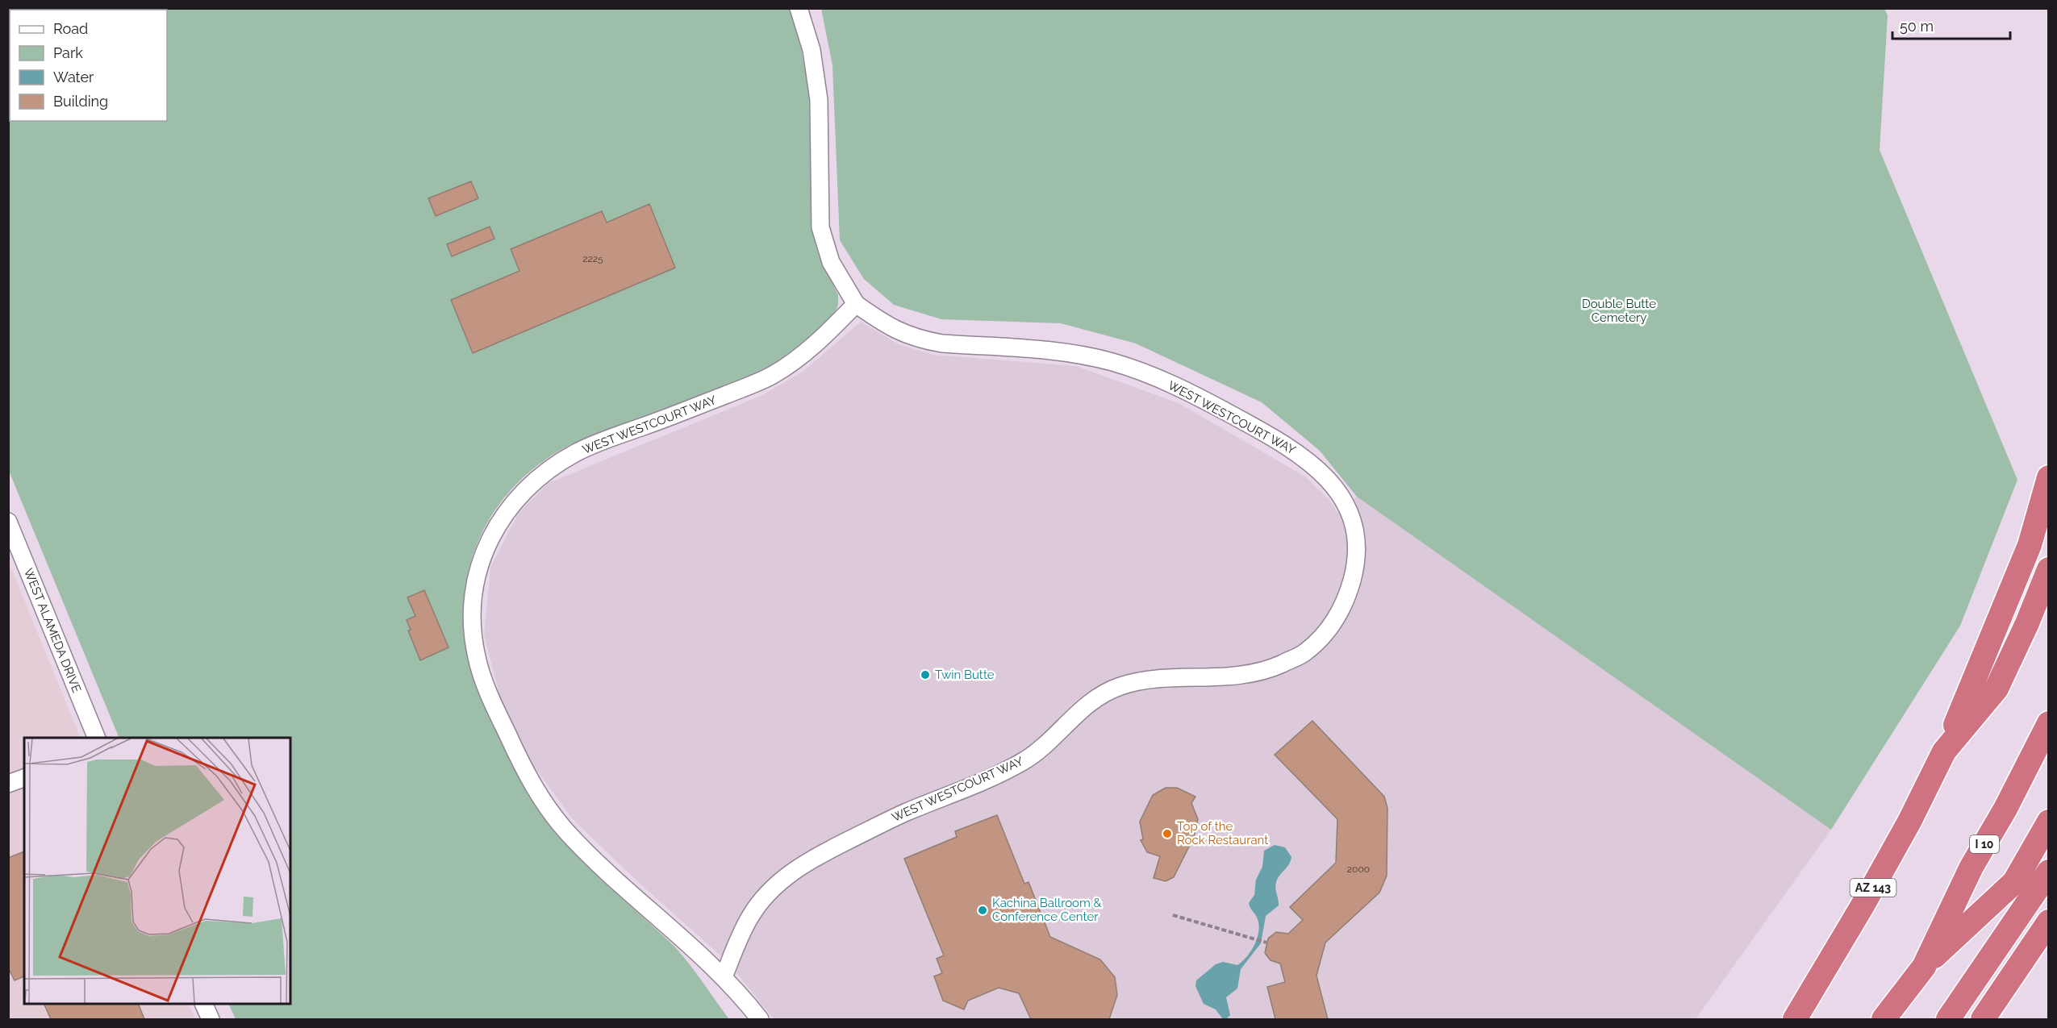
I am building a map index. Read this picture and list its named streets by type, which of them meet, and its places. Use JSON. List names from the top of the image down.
{
  "streets": {
    "highway": ["I 10", "AZ 143"],
    "street": ["WEST WESTCOURT WAY", "WEST ALAMEDA DRIVE"]
  },
  "parks": ["Double Butte Cemetery"],
  "places": ["Twin Butte", "Top of the Rock Restaurant", "Kachina Ballroom & Conference Center"],
  "house_numbers": ["2225", "2000"],
  "legend": [
    "Road",
    "Park",
    "Water",
    "Building"
  ],
  "scale_bar": "50 m"
}
